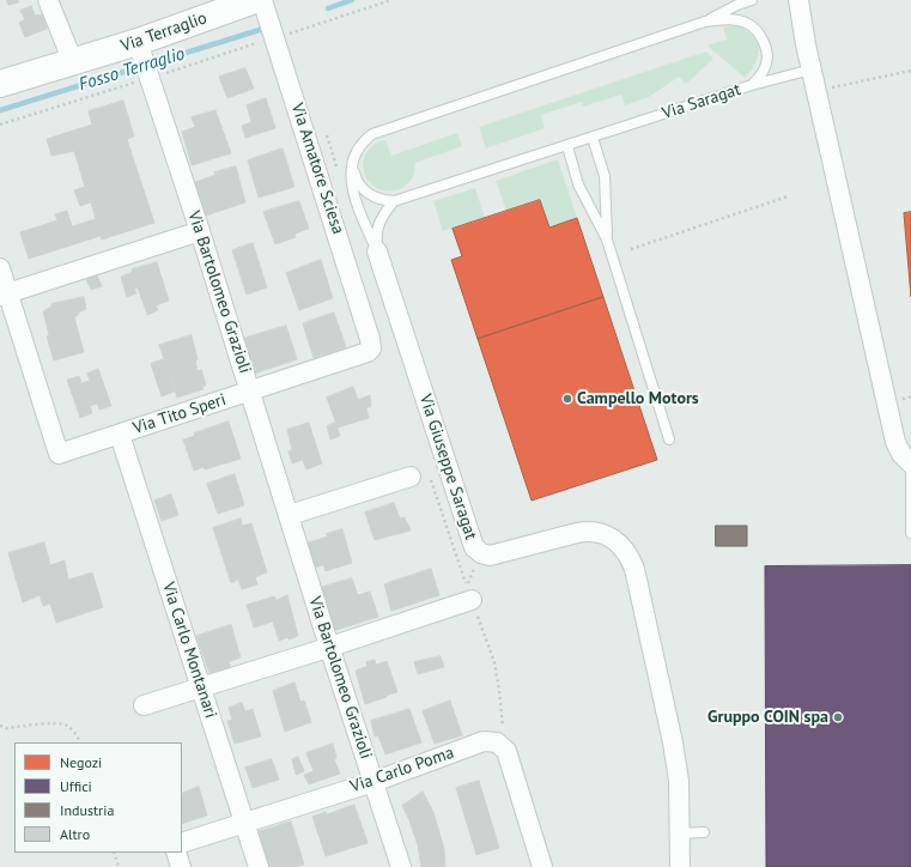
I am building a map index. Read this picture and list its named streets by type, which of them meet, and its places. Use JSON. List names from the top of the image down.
{
  "streets": {
    "main road": ["Via Terraglio"],
    "street": [
      "Via Amatore Sciesa",
      "Via Bartolomeo Grazioli",
      "Via Tito Speri",
      "Via Giuseppe Saragat",
      "Via Carlo Montanari",
      "Via Carlo Poma"
    ],
    "lane": ["Via Saragat"]
  },
  "crossings": [
    ["Via Terraglio", "Via Bartolomeo Grazioli"],
    ["Via Amatore Sciesa", "Via Tito Speri"],
    ["Via Bartolomeo Grazioli", "Via Tito Speri"],
    ["Via Bartolomeo Grazioli", "Via Carlo Poma"],
    ["Via Tito Speri", "Via Carlo Montanari"],
    ["Via Carlo Montanari", "Via Carlo Poma"]
  ],
  "water": ["Fosso Terraglio"],
  "places": ["Campello Motors", "Gruppo COIN spa"],
  "legend": [
    "Negozi",
    "Uffici",
    "Industria",
    "Altro"
  ]
}
